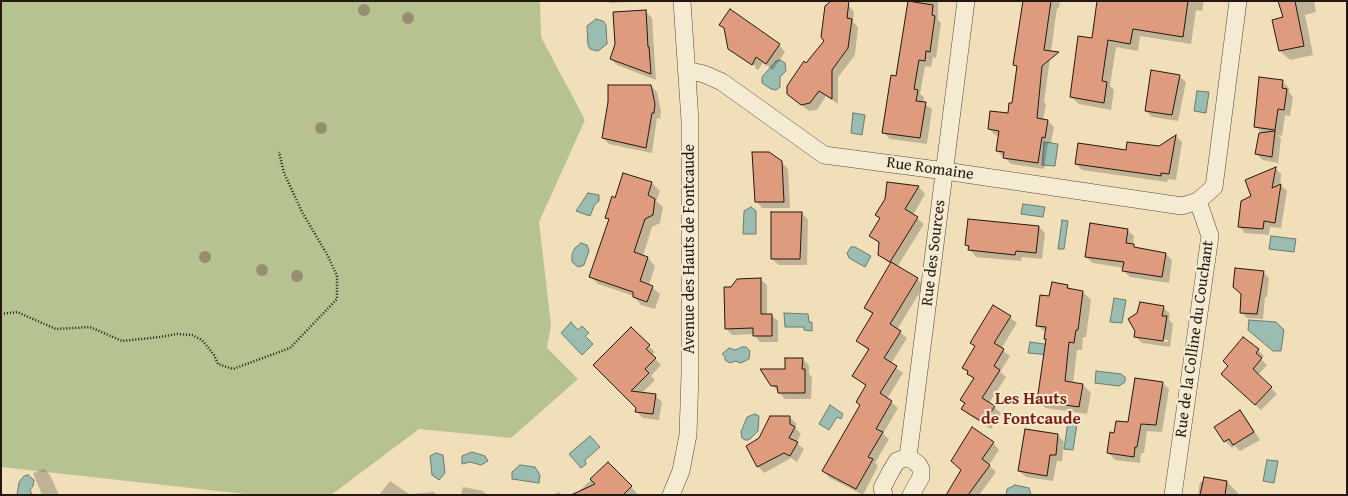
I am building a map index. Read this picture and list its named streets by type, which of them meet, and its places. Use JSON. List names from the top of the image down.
{
  "streets": {
    "street": [
      "Rue Romaine",
      "Avenue des Hauts de Fontcaude",
      "Rue des Sources",
      "Rue de la Colline du Couchant"
    ]
  },
  "crossings": [
    ["Rue Romaine", "Avenue des Hauts de Fontcaude"],
    ["Rue Romaine", "Rue des Sources"],
    ["Rue Romaine", "Rue de la Colline du Couchant"]
  ],
  "districts": ["Les Hauts de Fontcaude"]
}
